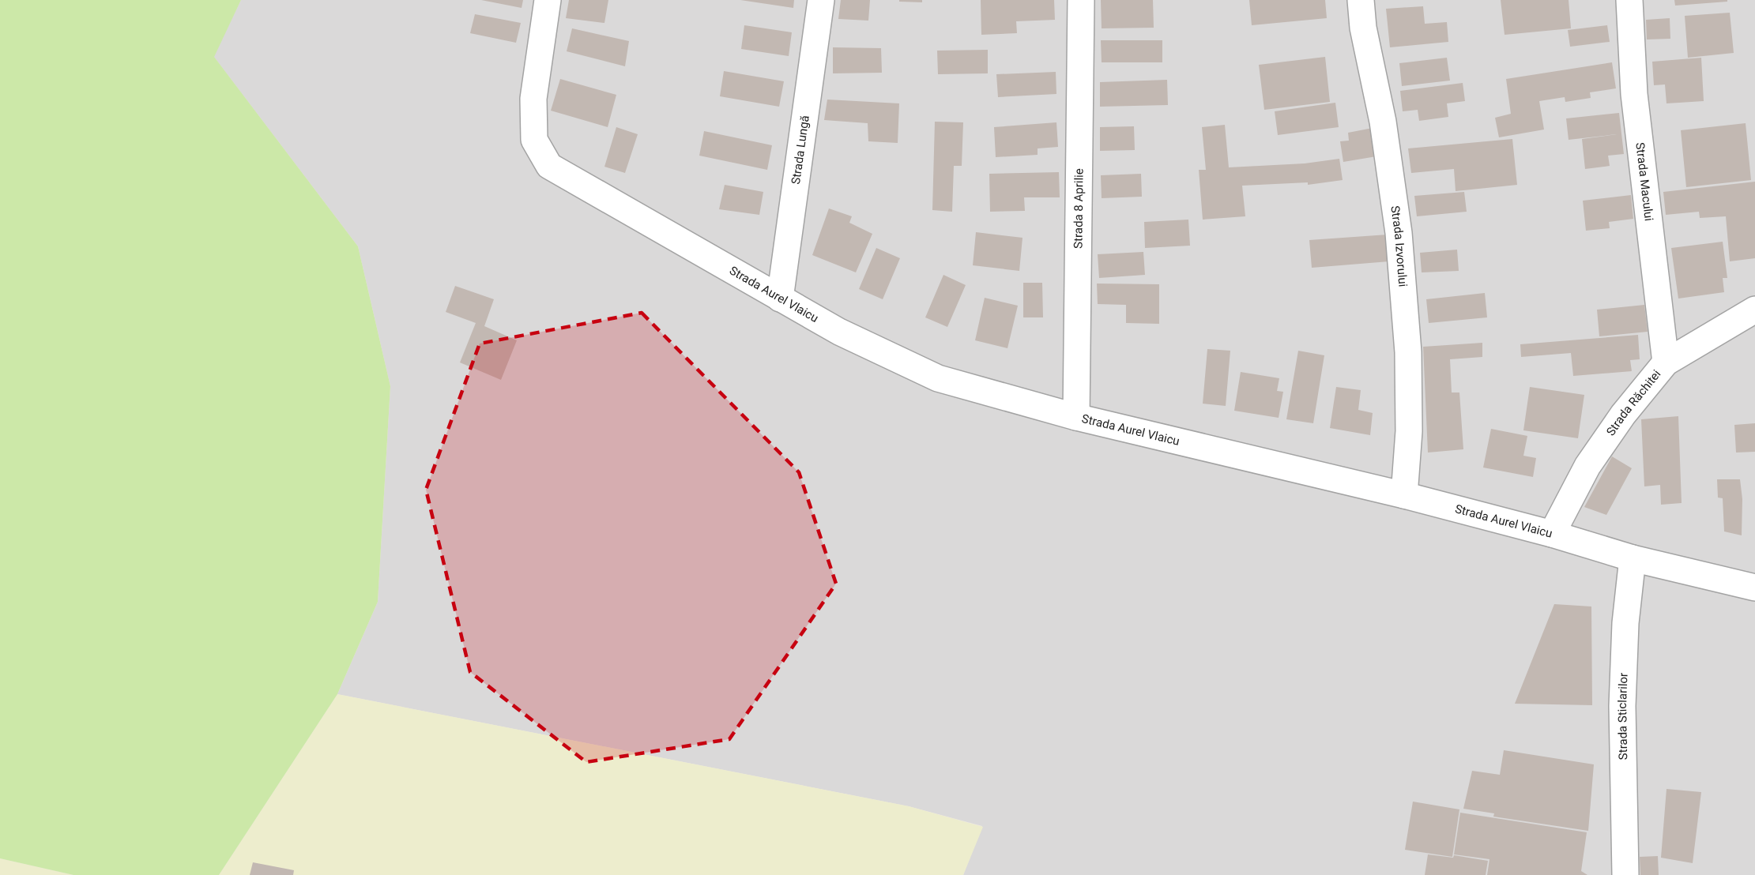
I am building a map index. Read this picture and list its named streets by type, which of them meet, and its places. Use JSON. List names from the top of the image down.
{
  "streets": {
    "street": [
      "Strada Lungă",
      "Strada Macului",
      "Strada 8 Aprilie",
      "Strada Izvorului",
      "Strada Aurel Vlaicu",
      "Strada Răchitei",
      "Strada Sticlarilor"
    ]
  },
  "crossings": [
    ["Strada Lungă", "Strada Aurel Vlaicu"],
    ["Strada Macului", "Strada Răchitei"],
    ["Strada 8 Aprilie", "Strada Aurel Vlaicu"],
    ["Strada Izvorului", "Strada Aurel Vlaicu"],
    ["Strada Aurel Vlaicu", "Strada Răchitei"],
    ["Strada Aurel Vlaicu", "Strada Sticlarilor"]
  ]
}
